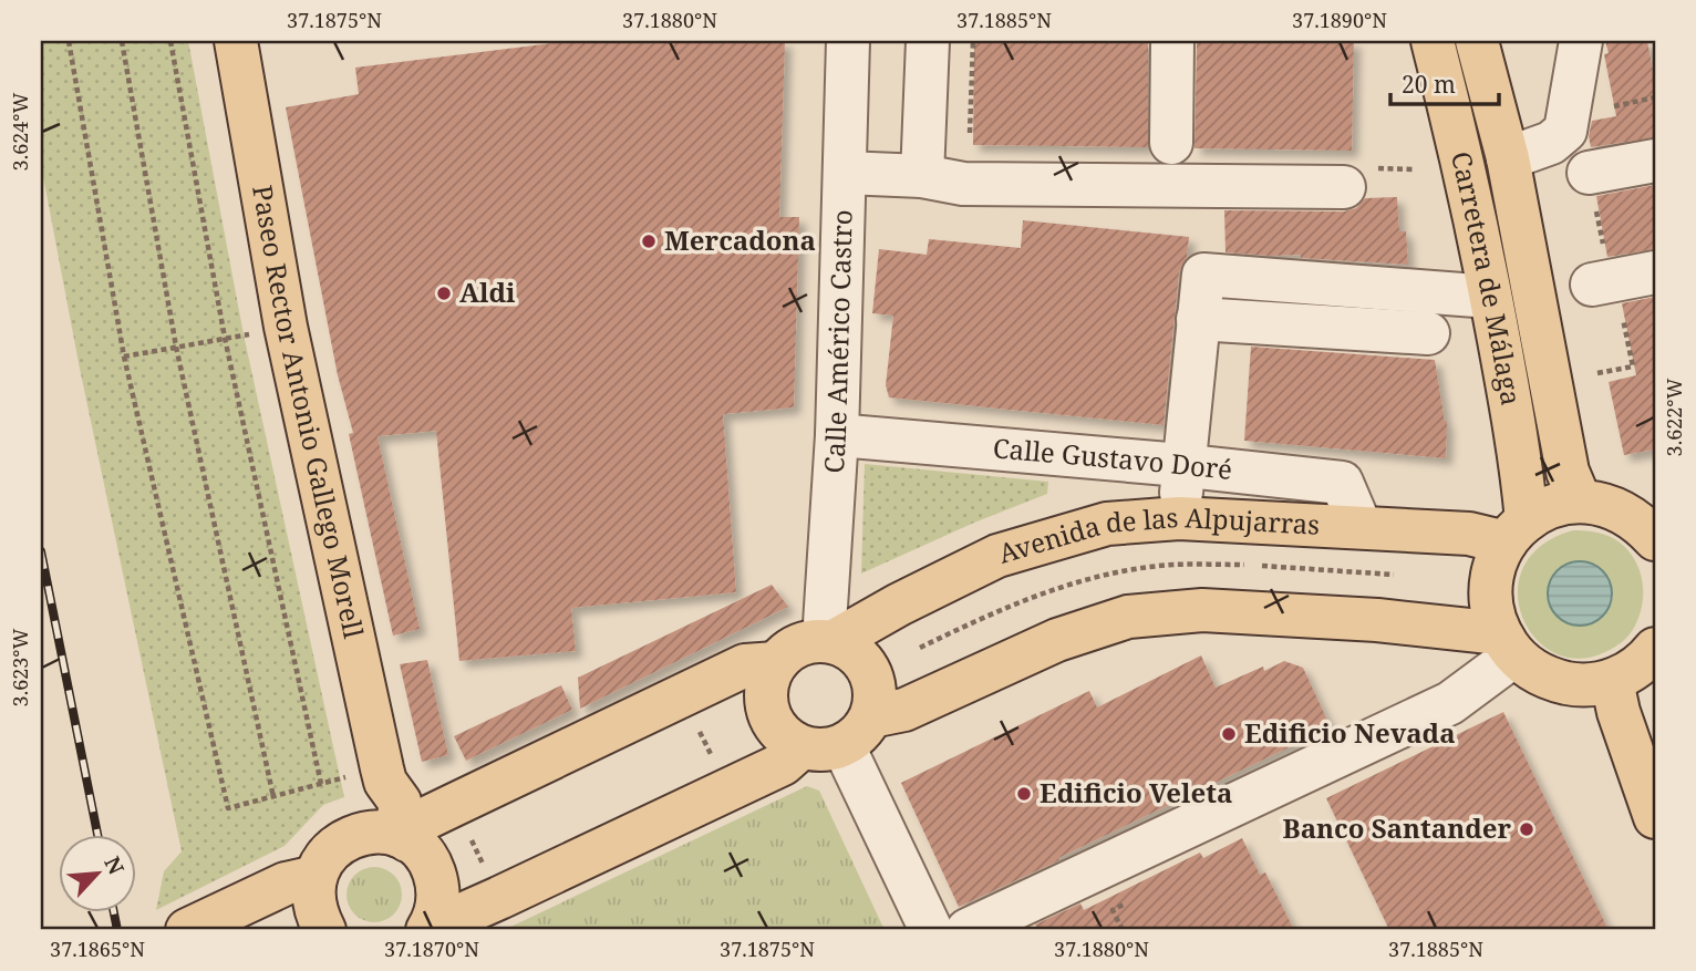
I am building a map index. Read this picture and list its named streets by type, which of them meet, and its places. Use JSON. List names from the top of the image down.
{
  "streets": {
    "main road": ["Carretera de Málaga", "Paseo Rector Antonio Gallego Morell", "Avenida de las Alpujarras"],
    "street": ["Calle Américo Castro", "Calle Gustavo Doré"]
  },
  "crossings": [
    ["Carretera de Málaga", "Avenida de las Alpujarras"],
    ["Calle Américo Castro", "Calle Gustavo Doré"],
    ["Calle Américo Castro", "Avenida de las Alpujarras"],
    ["Calle Gustavo Doré", "Avenida de las Alpujarras"]
  ],
  "places": [
    "Mercadona",
    "Aldi",
    "Edificio Nevada",
    "Edificio Veleta",
    "Banco Santander"
  ],
  "scale_bar": "20 m",
  "north": "top right",
  "coordinates": [
    "37.1875°N",
    "37.1880°N",
    "37.1885°N",
    "37.1890°N",
    "3.624°W",
    "3.622°W",
    "3.623°W",
    "37.1865°N",
    "37.1870°N"
  ]
}
